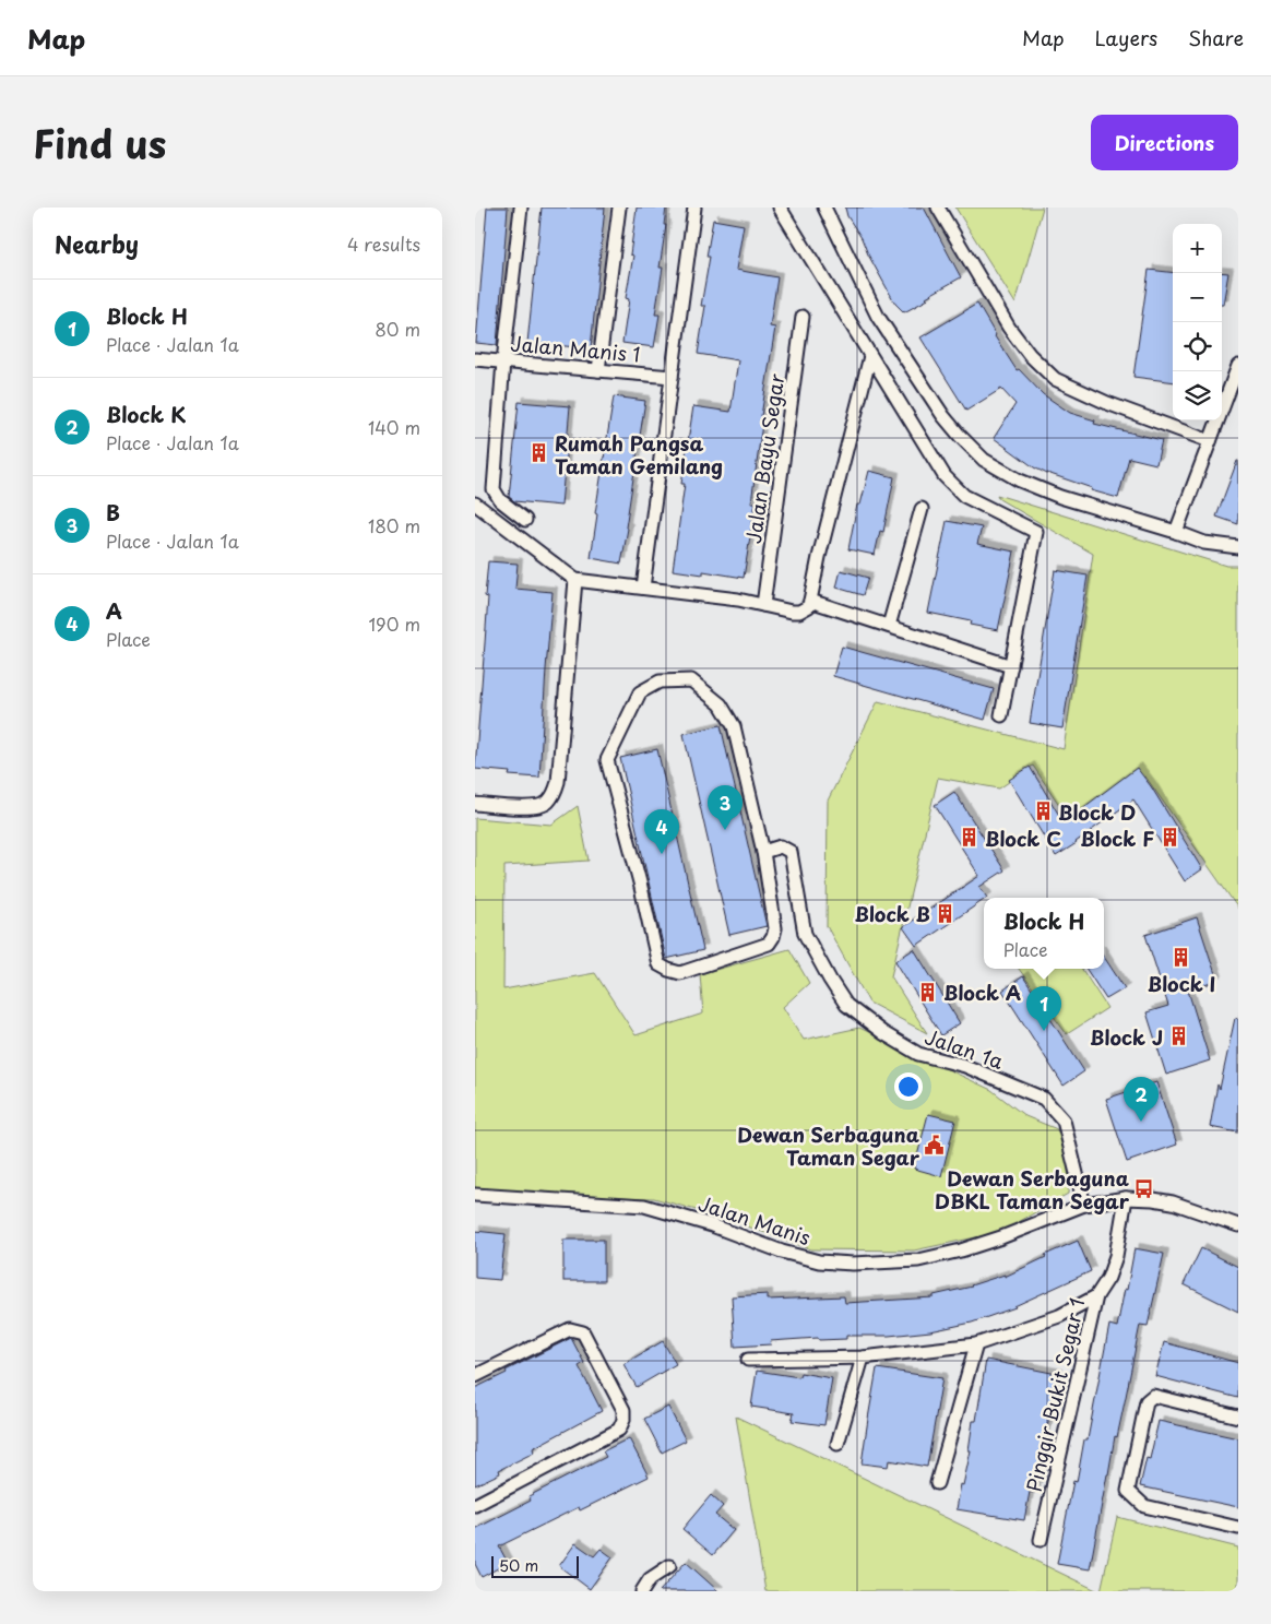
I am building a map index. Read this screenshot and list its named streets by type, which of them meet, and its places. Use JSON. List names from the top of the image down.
{
  "streets": {
    "street": [
      "Jalan Manis 1",
      "Jalan Bayu Segar",
      "Jalan 1a",
      "Jalan Manis",
      "Pinggir Bukit Segar 1"
    ]
  },
  "crossings": [
    ["Jalan 1a", "Jalan Manis"],
    ["Jalan Manis", "Pinggir Bukit Segar 1"]
  ],
  "places": {
    "building": [
      "Rumah Pangsa Taman Gemilang",
      "Block D",
      "Block C",
      "Block F",
      "Block B",
      "Block I",
      "Block A",
      "Block J"
    ],
    "public building": ["Dewan Serbaguna Taman Segar"],
    "bus stop": ["Dewan Serbaguna DBKL Taman Segar"]
  },
  "scale_bar": "50 m",
  "page": {
    "header": "Map",
    "nav": ["Map", "Layers", "Share"],
    "title": "Find us",
    "buttons": "Directions",
    "heading": ["Nearby", "4 results"],
    "map_buttons": ["+", "−"],
    "list": [
      {
        "mark": "1",
        "name": "Block H",
        "note": "Place · Jalan 1a",
        "value": "80 m"
      },
      {
        "mark": "2",
        "name": "Block K",
        "note": "Place · Jalan 1a",
        "value": "140 m"
      },
      {
        "mark": "3",
        "name": "B",
        "note": "Place · Jalan 1a",
        "value": "180 m"
      },
      {
        "mark": "4",
        "name": "A",
        "note": "Place",
        "value": "190 m"
      }
    ],
    "pins": [
      "3",
      "4",
      "1",
      "2"
    ],
    "popup": ["Block H", "Place"],
    "scale": "50 m"
  }
}
